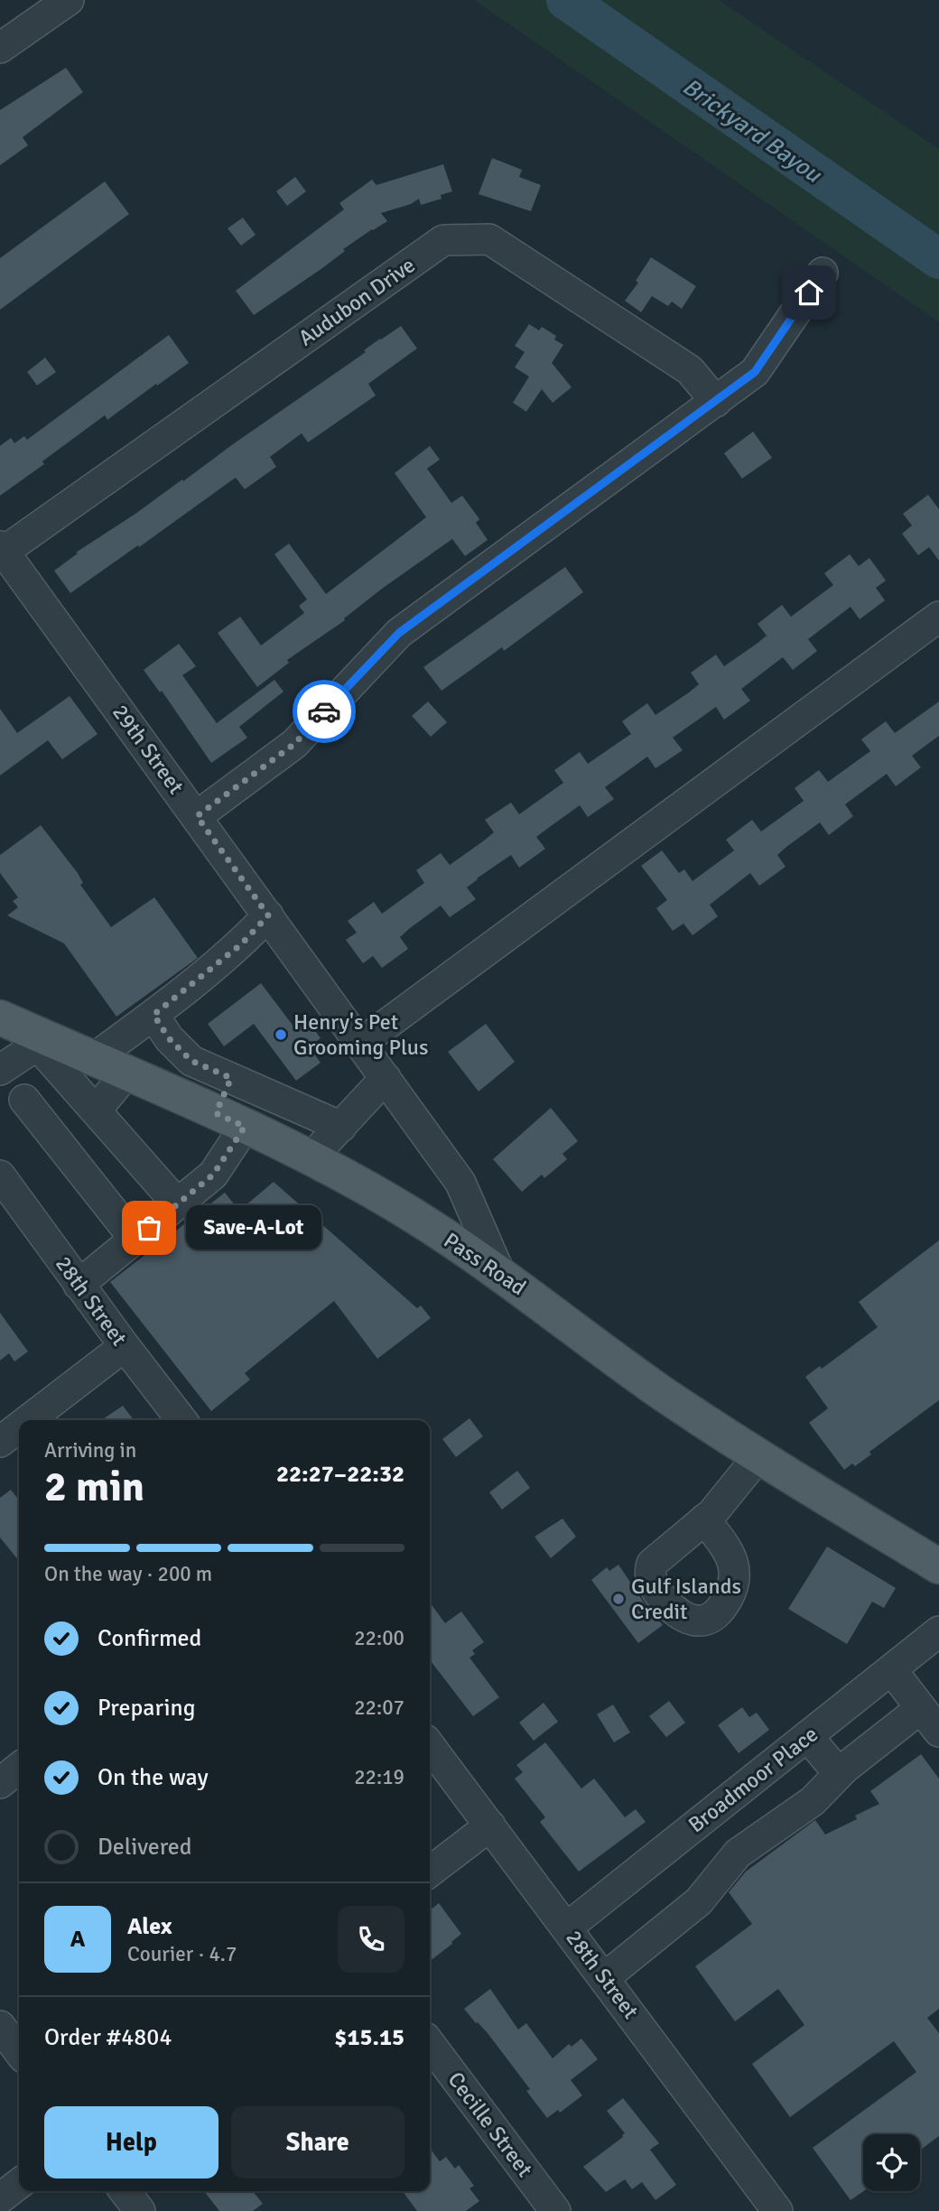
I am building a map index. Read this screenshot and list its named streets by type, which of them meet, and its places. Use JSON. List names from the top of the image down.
{
  "streets": {
    "main road": ["Pass Road"],
    "street": [
      "Audubon Drive",
      "29th Street",
      "28th Street",
      "Broadmoor Place",
      "Cecille Street"
    ]
  },
  "crossings": [
    ["Audubon Drive", "29th Street"],
    ["29th Street", "Pass Road"],
    ["28th Street", "Broadmoor Place"]
  ],
  "water": ["Brickyard Bayou"],
  "places": ["Henry's Pet Grooming Plus", "Save-A-Lot", "Gulf Islands Credit"],
  "page": {
    "bubble": "Save-A-Lot",
    "heading": ["2 min", "Arriving in", "22:27–22:32"],
    "panel": [
      "Alex",
      "Courier · 4.7",
      "Order #4804",
      "$15.15"
    ],
    "bar": "On the way · 200 m",
    "list": [
      ["Confirmed", "22:00"],
      ["Preparing", "22:07"],
      ["On the way", "22:19"],
      "Delivered"
    ],
    "round": "A",
    "buttons": ["Help", "Share"]
  }
}
